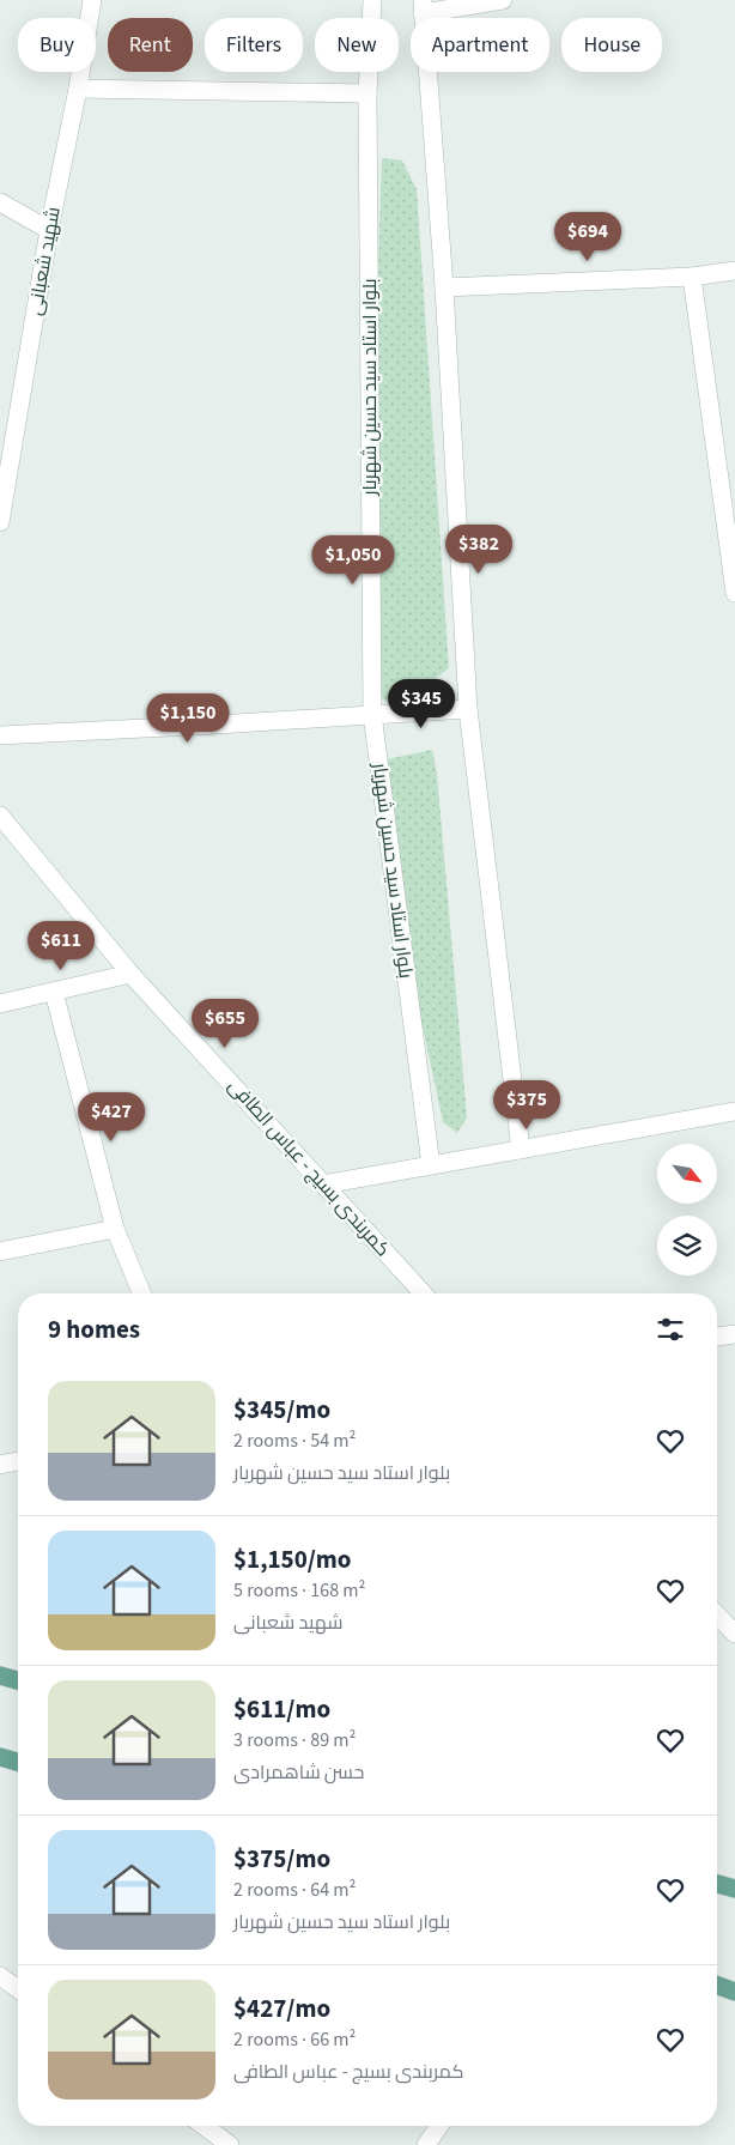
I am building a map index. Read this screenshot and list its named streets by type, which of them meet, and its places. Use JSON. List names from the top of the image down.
{
  "streets": {
    "street": ["شهید شعبانی", "بلوار استاد سید حسین شهریار", "کمربندی بسیج - عباس الطافی"]
  },
  "north": "bottom right",
  "page": {
    "chip": [
      "Buy",
      "Rent",
      "Filters",
      "New",
      "Apartment",
      "House"
    ],
    "price": [
      "$694",
      "$382",
      "$1,050",
      "$345",
      "$1,150",
      "$611",
      "$655",
      "$375",
      "$427"
    ],
    "heading": "9 homes",
    "list": [
      {
        "name": "$345/mo",
        "note": "2 rooms · 54 m² · بلوار استاد سید حسین شهریار"
      },
      {
        "name": "$1,150/mo",
        "note": "5 rooms · 168 m² · شهید شعبانی"
      },
      {
        "name": "$611/mo",
        "note": "3 rooms · 89 m² · حسن شاهمرادی"
      },
      {
        "name": "$375/mo",
        "note": "2 rooms · 64 m² · بلوار استاد سید حسین شهریار"
      },
      {
        "name": "$427/mo",
        "note": "2 rooms · 66 m² · کمربندی بسیج - عباس الطافی"
      }
    ]
  }
}
